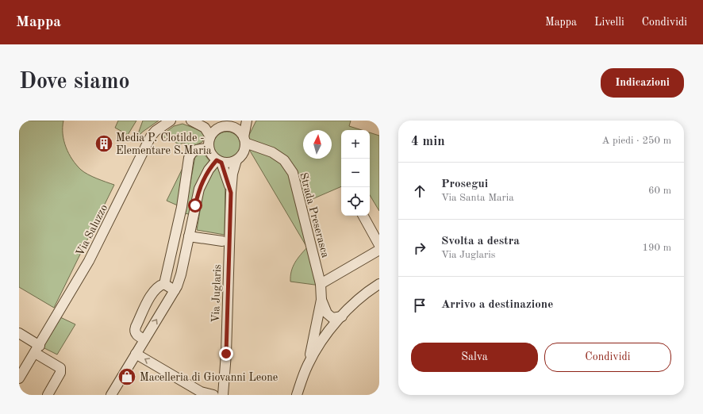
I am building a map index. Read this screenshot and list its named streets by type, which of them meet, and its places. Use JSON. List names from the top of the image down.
{
  "streets": {
    "street": ["Strada Preserasca", "Via Saluzzo", "Via Juglaris"]
  },
  "crossings": [
    ["Strada Preserasca", "Via Juglaris"]
  ],
  "places": {
    "building": ["Media P. Clotilde - Elementare S.Maria"],
    "shop": ["Macelleria di Giovanni Leone"]
  },
  "north": "top",
  "page": {
    "header": "Mappa",
    "nav": ["Mappa", "Livelli", "Condividi"],
    "buttons": [
      "Indicazioni",
      ["Salva", "Condividi"]
    ],
    "title": "Dove siamo",
    "heading": ["4 min", "A piedi · 250 m"],
    "map_buttons": ["+", "−"],
    "list": [
      ["Prosegui", "Via Santa Maria", "60 m"],
      ["Svolta a destra", "Via Juglaris", "190 m"],
      "Arrivo a destinazione"
    ]
  }
}
